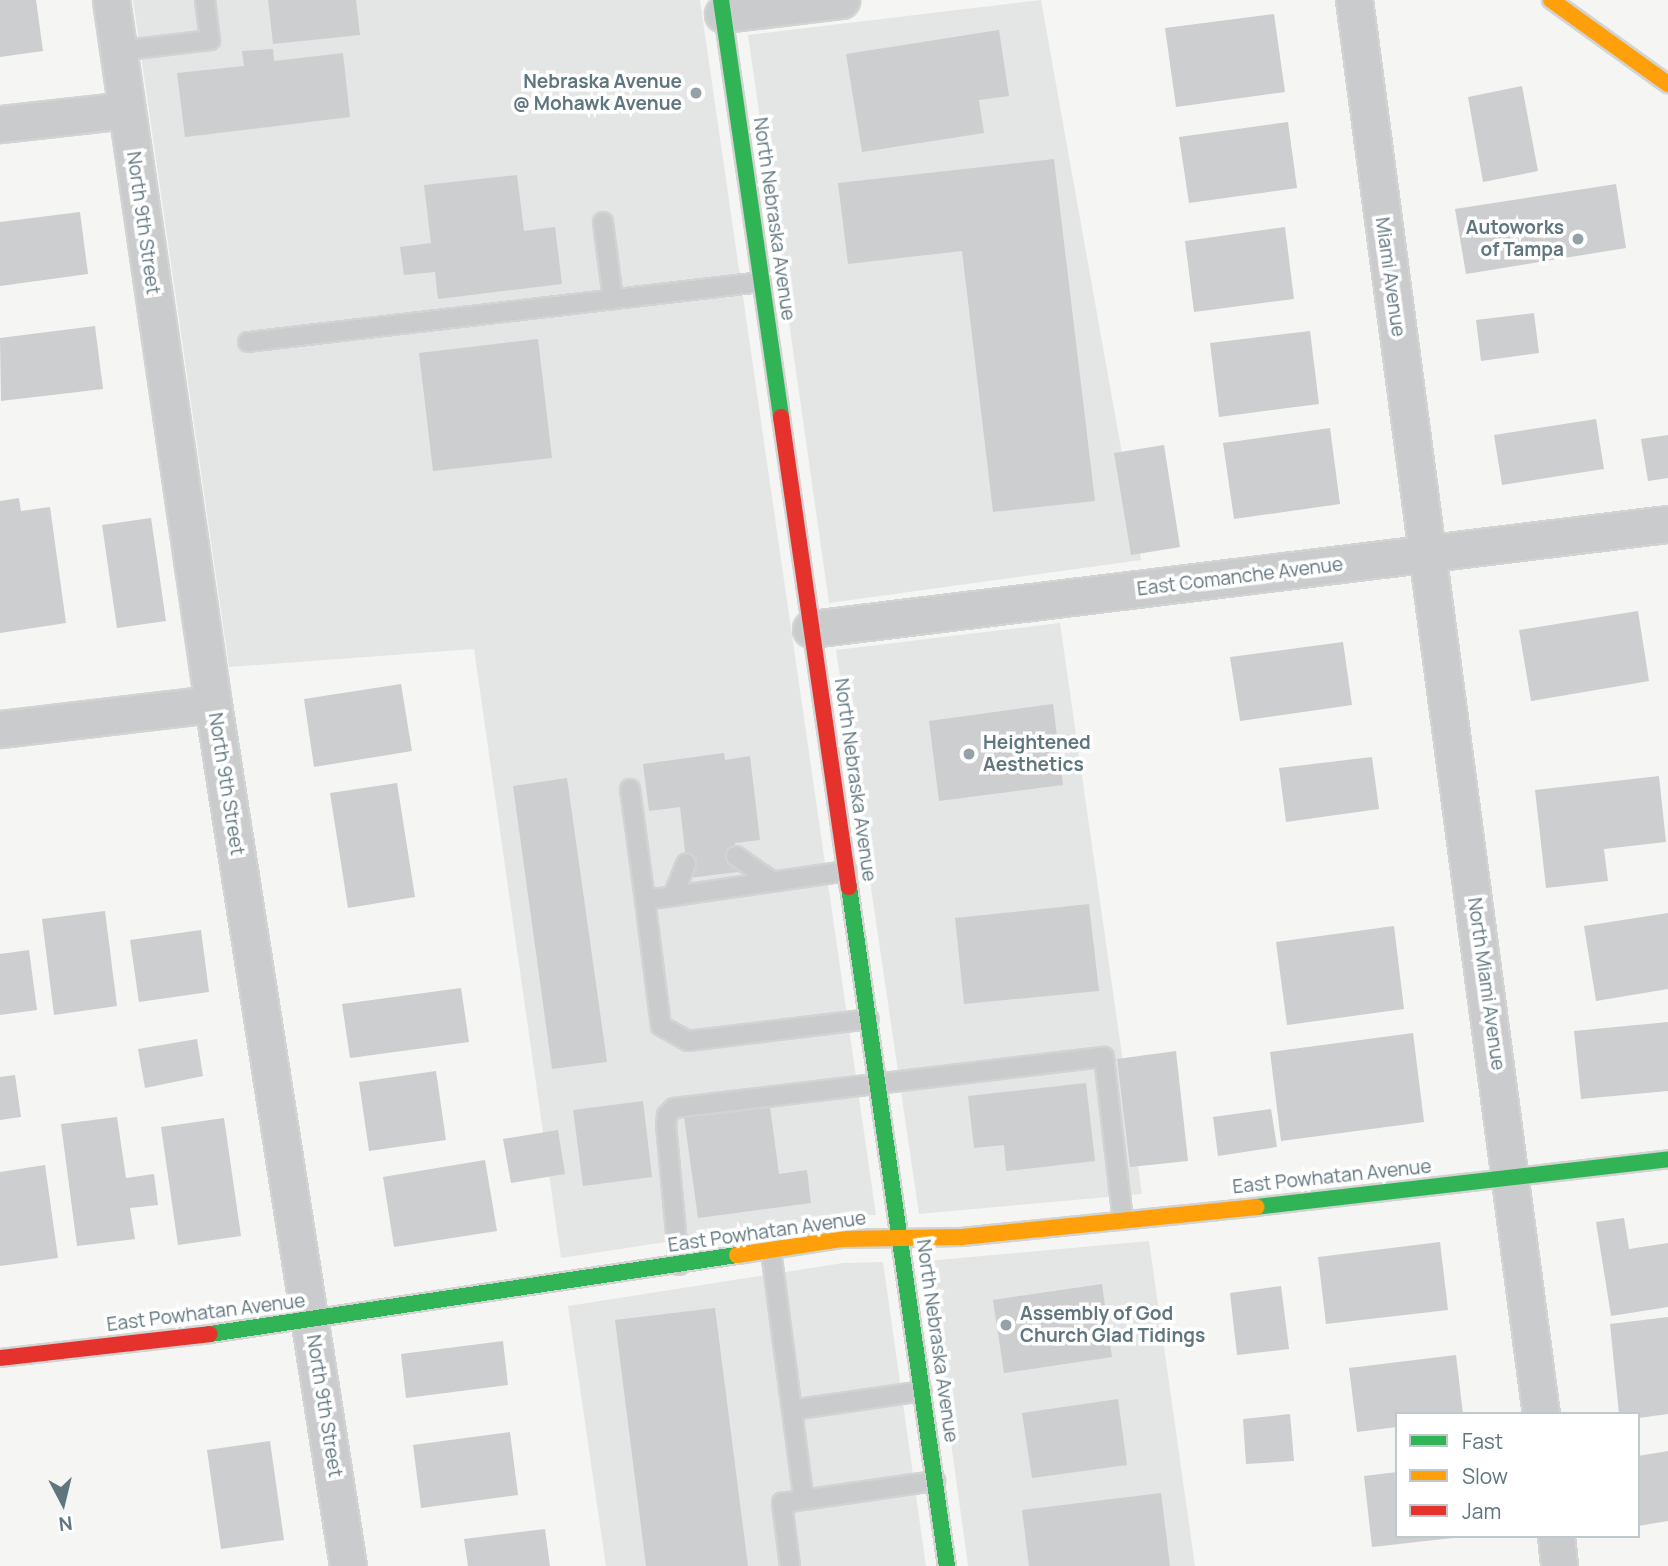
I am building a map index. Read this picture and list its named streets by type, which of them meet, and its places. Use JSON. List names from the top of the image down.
{
  "streets": {
    "main road": ["North Nebraska Avenue", "East Powhatan Avenue"],
    "street": [
      "North 9th Street",
      "Miami Avenue",
      "East Comanche Avenue",
      "North Miami Avenue"
    ]
  },
  "crossings": [
    ["North Nebraska Avenue", "East Comanche Avenue"],
    ["North Nebraska Avenue", "East Powhatan Avenue"],
    ["North 9th Street", "East Powhatan Avenue"],
    ["Miami Avenue", "East Comanche Avenue"],
    ["Miami Avenue", "North Miami Avenue"],
    ["East Comanche Avenue", "North Miami Avenue"],
    ["North Miami Avenue", "East Powhatan Avenue"]
  ],
  "places": [
    "Nebraska Avenue @ Mohawk Avenue",
    "Autoworks of Tampa",
    "Heightened Aesthetics",
    "Assembly of God Church Glad Tidings"
  ],
  "legend": ["Fast", "Slow", "Jam"],
  "north": "bottom"
}
